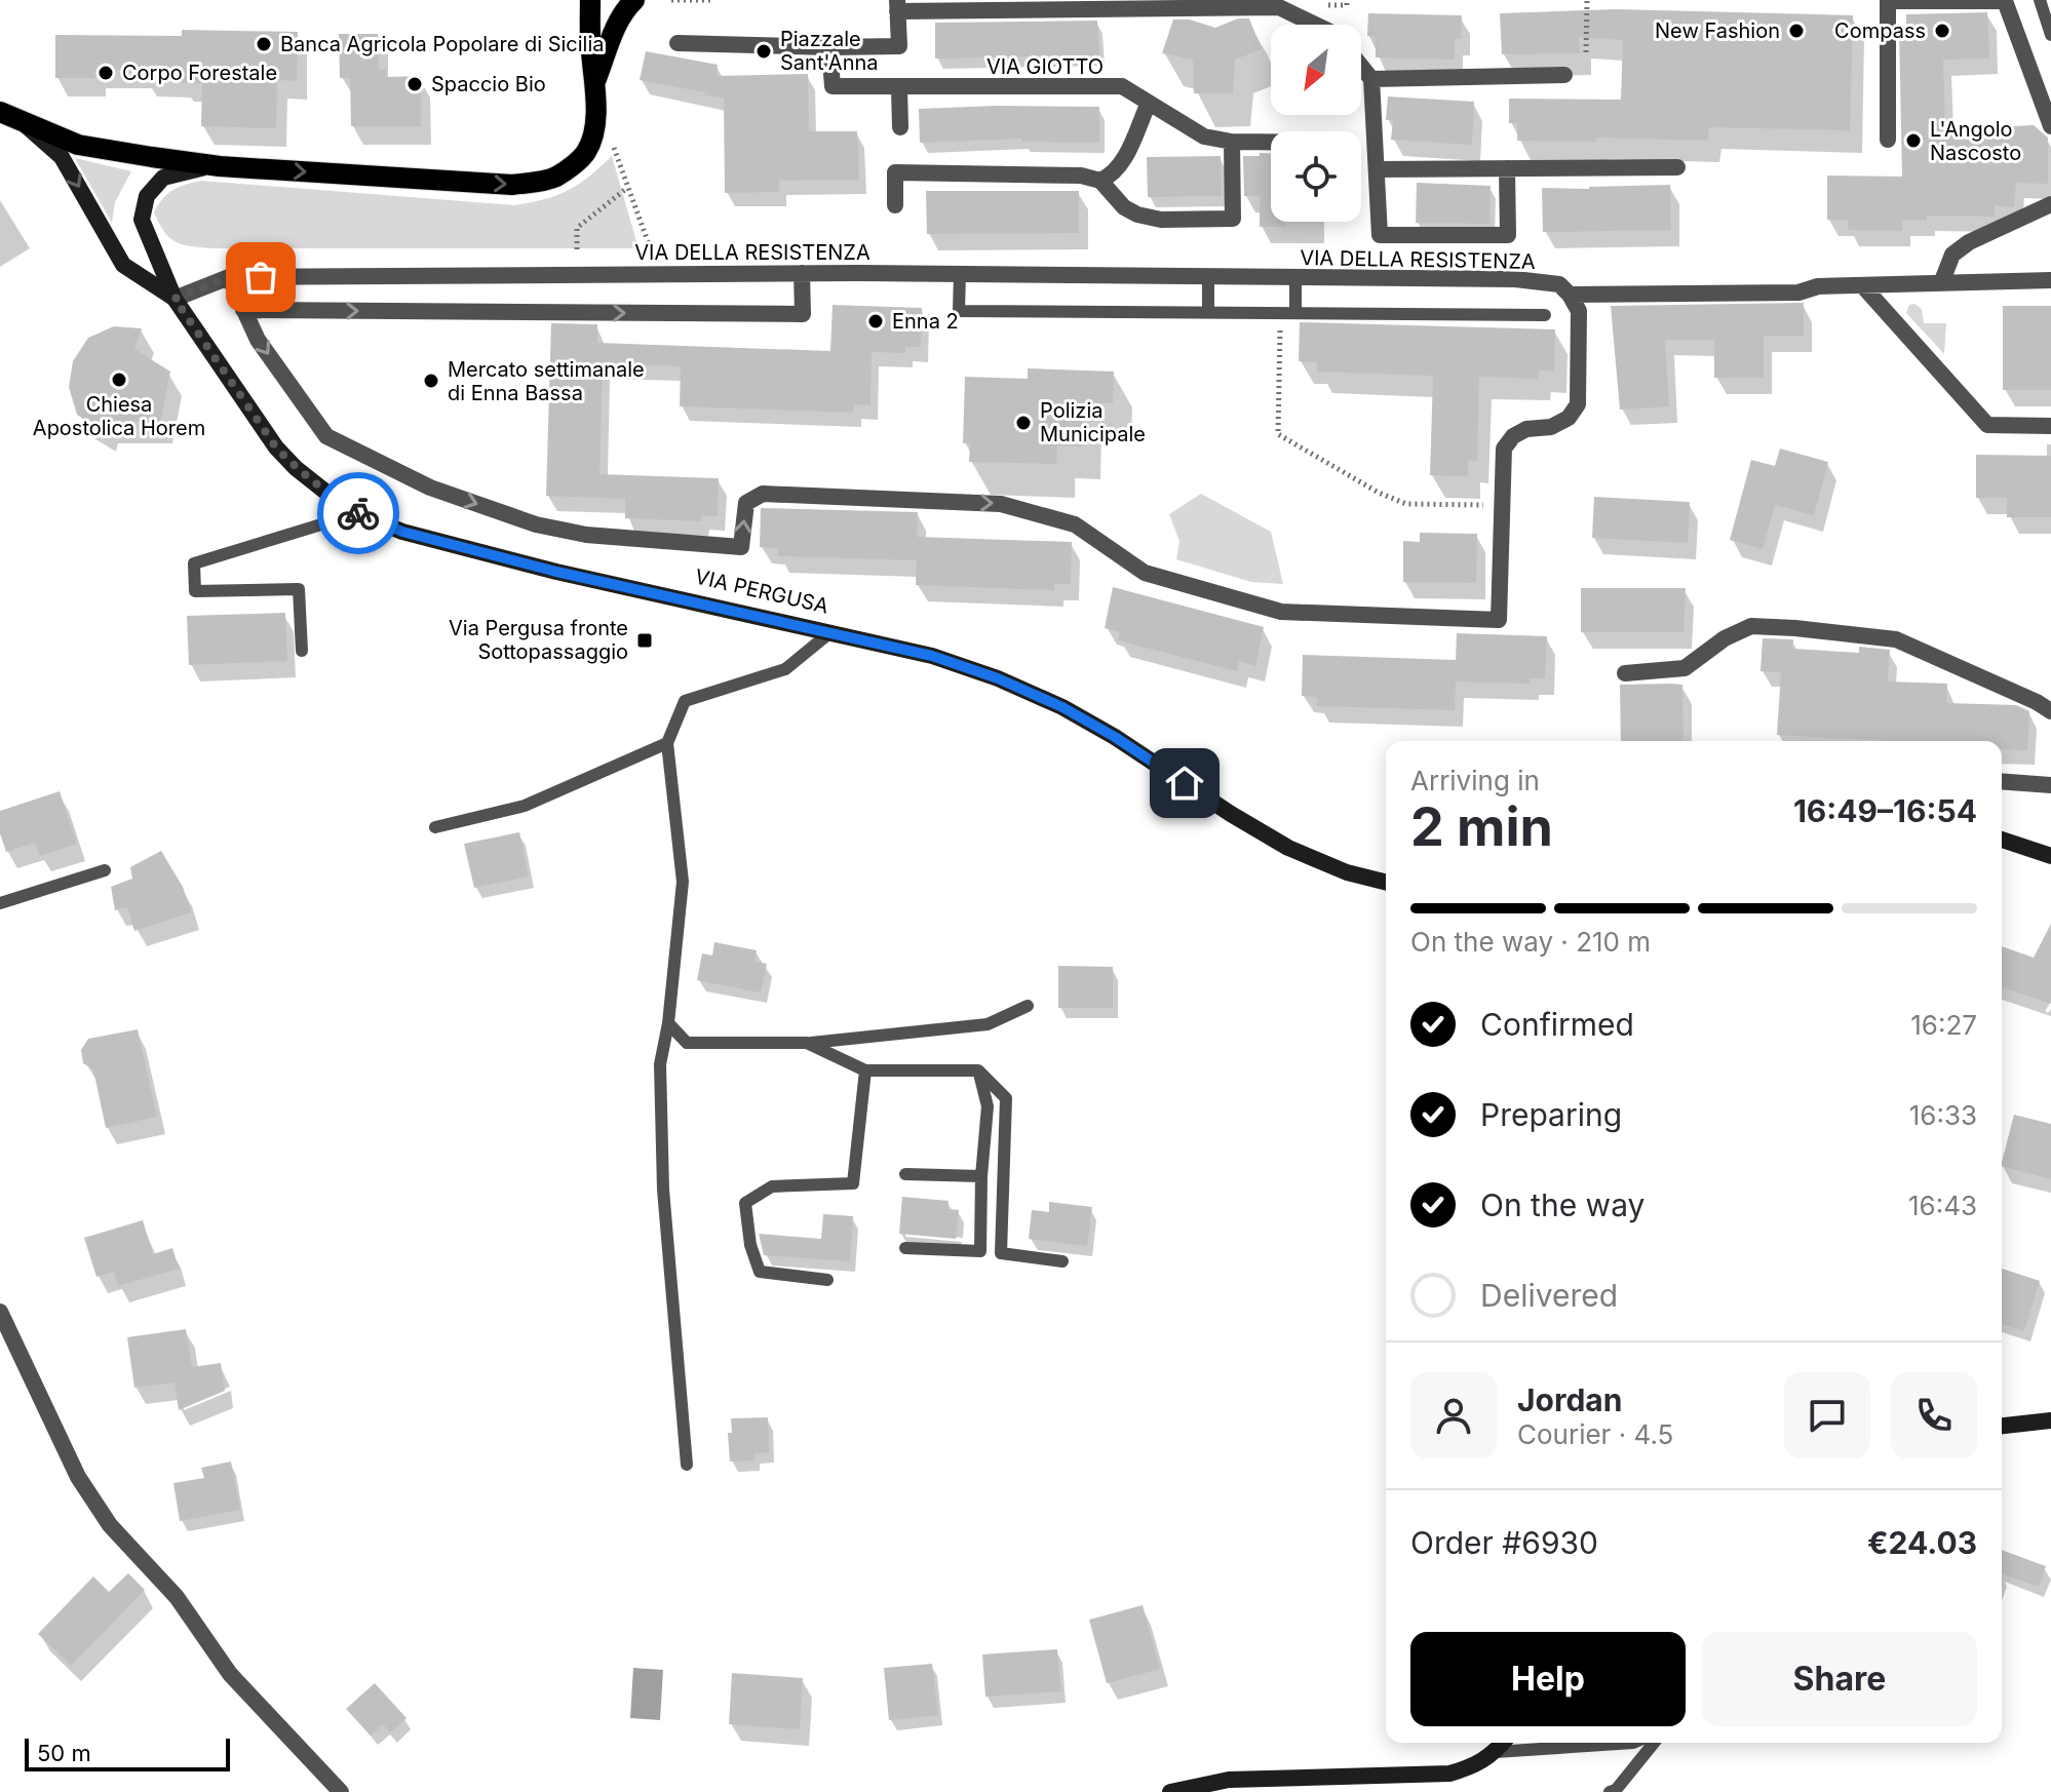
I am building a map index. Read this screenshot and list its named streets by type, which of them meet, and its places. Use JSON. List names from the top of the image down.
{
  "streets": {
    "main road": ["VIA PERGUSA"],
    "street": ["VIA GIOTTO", "VIA DELLA RESISTENZA"]
  },
  "crossings": [
    ["VIA DELLA RESISTENZA", "VIA PERGUSA"]
  ],
  "places": {
    "other": [
      "New Fashion",
      "Compass",
      "Banca Agricola Popolare di Sicilia",
      "Piazzale Sant'Anna",
      "Corpo Forestale",
      "Spaccio Bio",
      "L'Angolo Nascosto",
      "Enna 2",
      "Chiesa Apostolica Horem",
      "Mercato settimanale di Enna Bassa",
      "Polizia Municipale"
    ],
    "transit": ["Via Pergusa fronte Sottopassaggio"]
  },
  "scale_bar": "50 m",
  "north": "bottom left",
  "page": {
    "heading": ["2 min", "Arriving in", "16:49–16:54"],
    "panel": [
      "Jordan",
      "Courier · 4.5",
      "Order #6930",
      "€24.03"
    ],
    "bar": "On the way · 210 m",
    "list": [
      ["Confirmed", "16:27"],
      ["Preparing", "16:33"],
      ["On the way", "16:43"],
      "Delivered"
    ],
    "buttons": ["Help", "Share"],
    "scale": "50 m"
  }
}
